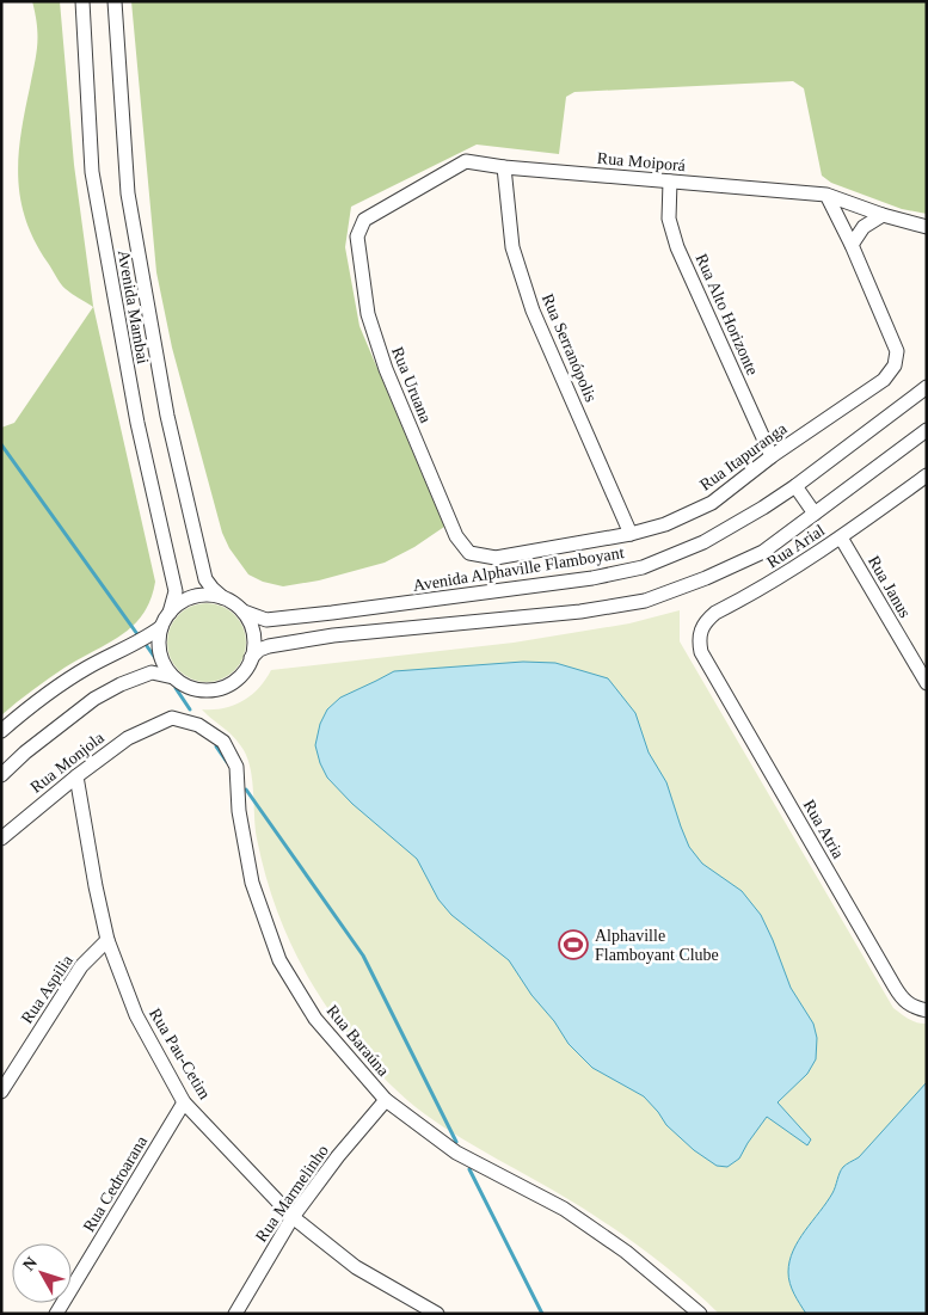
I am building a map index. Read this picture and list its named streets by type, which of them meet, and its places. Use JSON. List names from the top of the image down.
{
  "streets": {
    "street": [
      "Rua Moiporá",
      "Avenida Mambai",
      "Rua Alto Horizonte",
      "Rua Serranópolis",
      "Rua Uruana",
      "Rua Itapuranga",
      "Rua Arial",
      "Avenida Alphaville Flamboyant",
      "Rua Janus",
      "Rua Monjola",
      "Rua Atria",
      "Rua Aspilia",
      "Rua Baraúna",
      "Rua Pau-Cetim",
      "Rua Cedroarana",
      "Rua Marmelinho"
    ]
  },
  "crossings": [
    ["Rua Moiporá", "Rua Alto Horizonte"],
    ["Rua Moiporá", "Rua Serranópolis"],
    ["Rua Moiporá", "Rua Uruana"],
    ["Avenida Mambai", "Avenida Alphaville Flamboyant"],
    ["Rua Alto Horizonte", "Rua Itapuranga"],
    ["Rua Serranópolis", "Rua Itapuranga"],
    ["Rua Uruana", "Rua Itapuranga"],
    ["Rua Arial", "Rua Janus"],
    ["Rua Arial", "Rua Atria"],
    ["Rua Monjola", "Rua Baraúna"],
    ["Rua Monjola", "Rua Pau-Cetim"],
    ["Rua Aspilia", "Rua Pau-Cetim"],
    ["Rua Baraúna", "Rua Marmelinho"],
    ["Rua Pau-Cetim", "Rua Cedroarana"],
    ["Rua Pau-Cetim", "Rua Marmelinho"]
  ],
  "places": {
    "sports": ["Alphaville Flamboyant Clube"]
  },
  "north": "top left"
}
